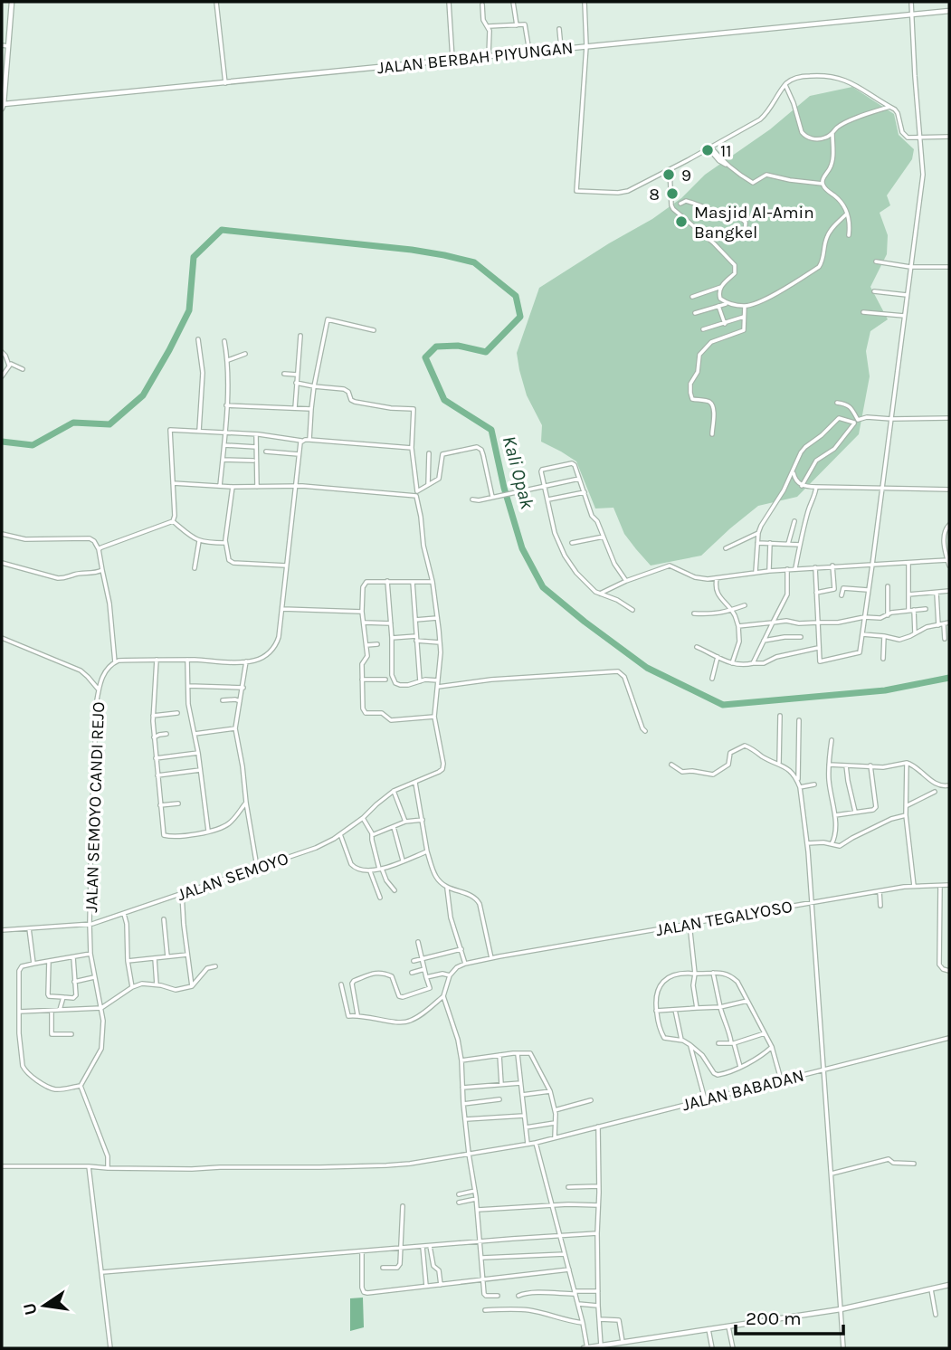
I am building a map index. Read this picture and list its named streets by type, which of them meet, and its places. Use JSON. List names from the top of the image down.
{
  "streets": {
    "street": [
      "JALAN BERBAH PIYUNGAN",
      "JALAN SEMOYO CANDI REJO",
      "JALAN SEMOYO",
      "JALAN TEGALYOSO",
      "JALAN BABADAN"
    ]
  },
  "crossings": [
    ["JALAN SEMOYO CANDI REJO", "JALAN SEMOYO"]
  ],
  "water": ["Kali Opak"],
  "places": [
    "11",
    "9",
    "8",
    "Masjid Al-Amin Bangkel"
  ],
  "scale_bar": "200 m",
  "north": "left"
}
